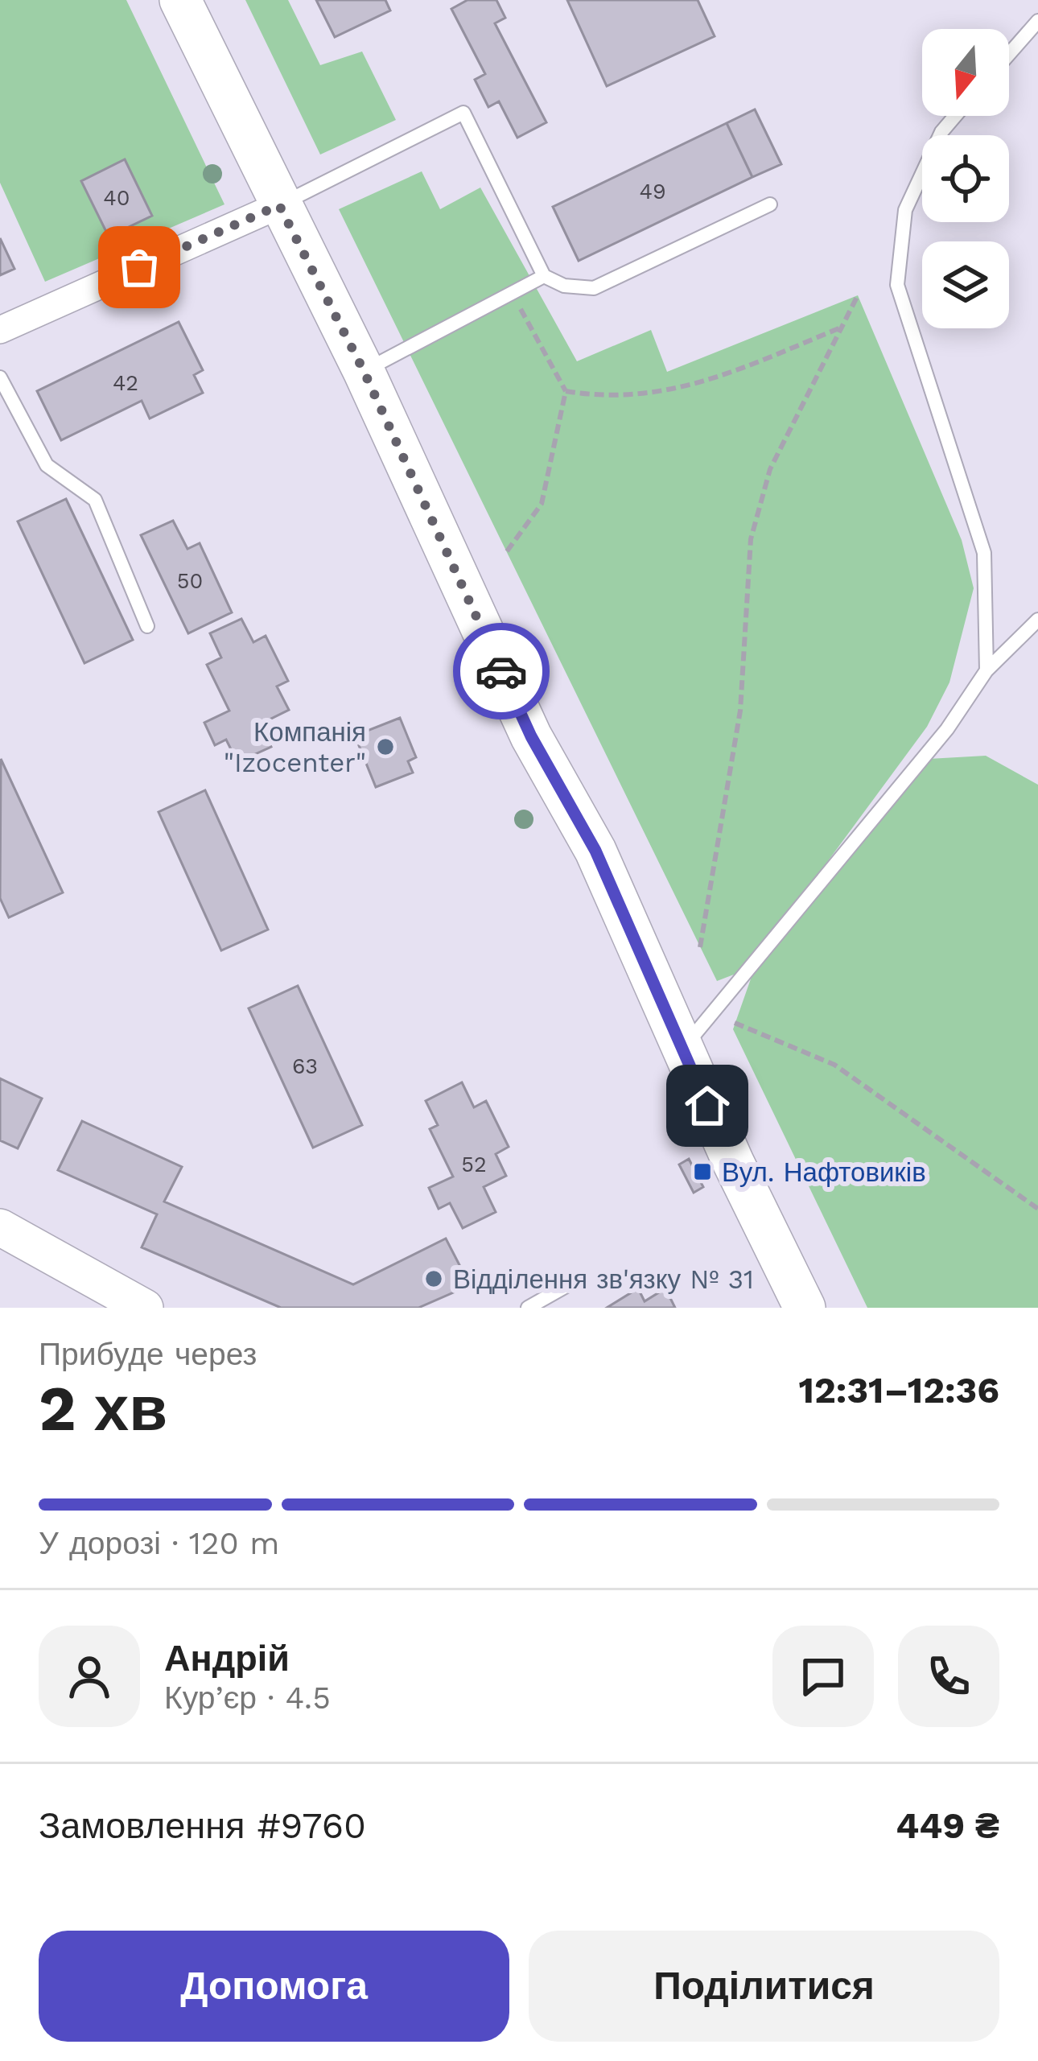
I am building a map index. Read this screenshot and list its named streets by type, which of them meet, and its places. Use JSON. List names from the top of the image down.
{
  "places": {
    "other": ["Компанія \"Izocenter\"", "Відділення зв'язку № 31"],
    "transit": ["Вул. Нафтовиків"]
  },
  "house_numbers": [
    "49",
    "40",
    "42",
    "50",
    "63",
    "52"
  ],
  "north": "bottom",
  "page": {
    "heading": ["2 хв", "Прибуде через", "12:31–12:36"],
    "panel": [
      "Андрій",
      "Кур’єр · 4.5",
      "Замовлення #9760",
      "449 ₴"
    ],
    "bar": "У дорозі · 120 m",
    "buttons": ["Допомога", "Поділитися"]
  }
}
